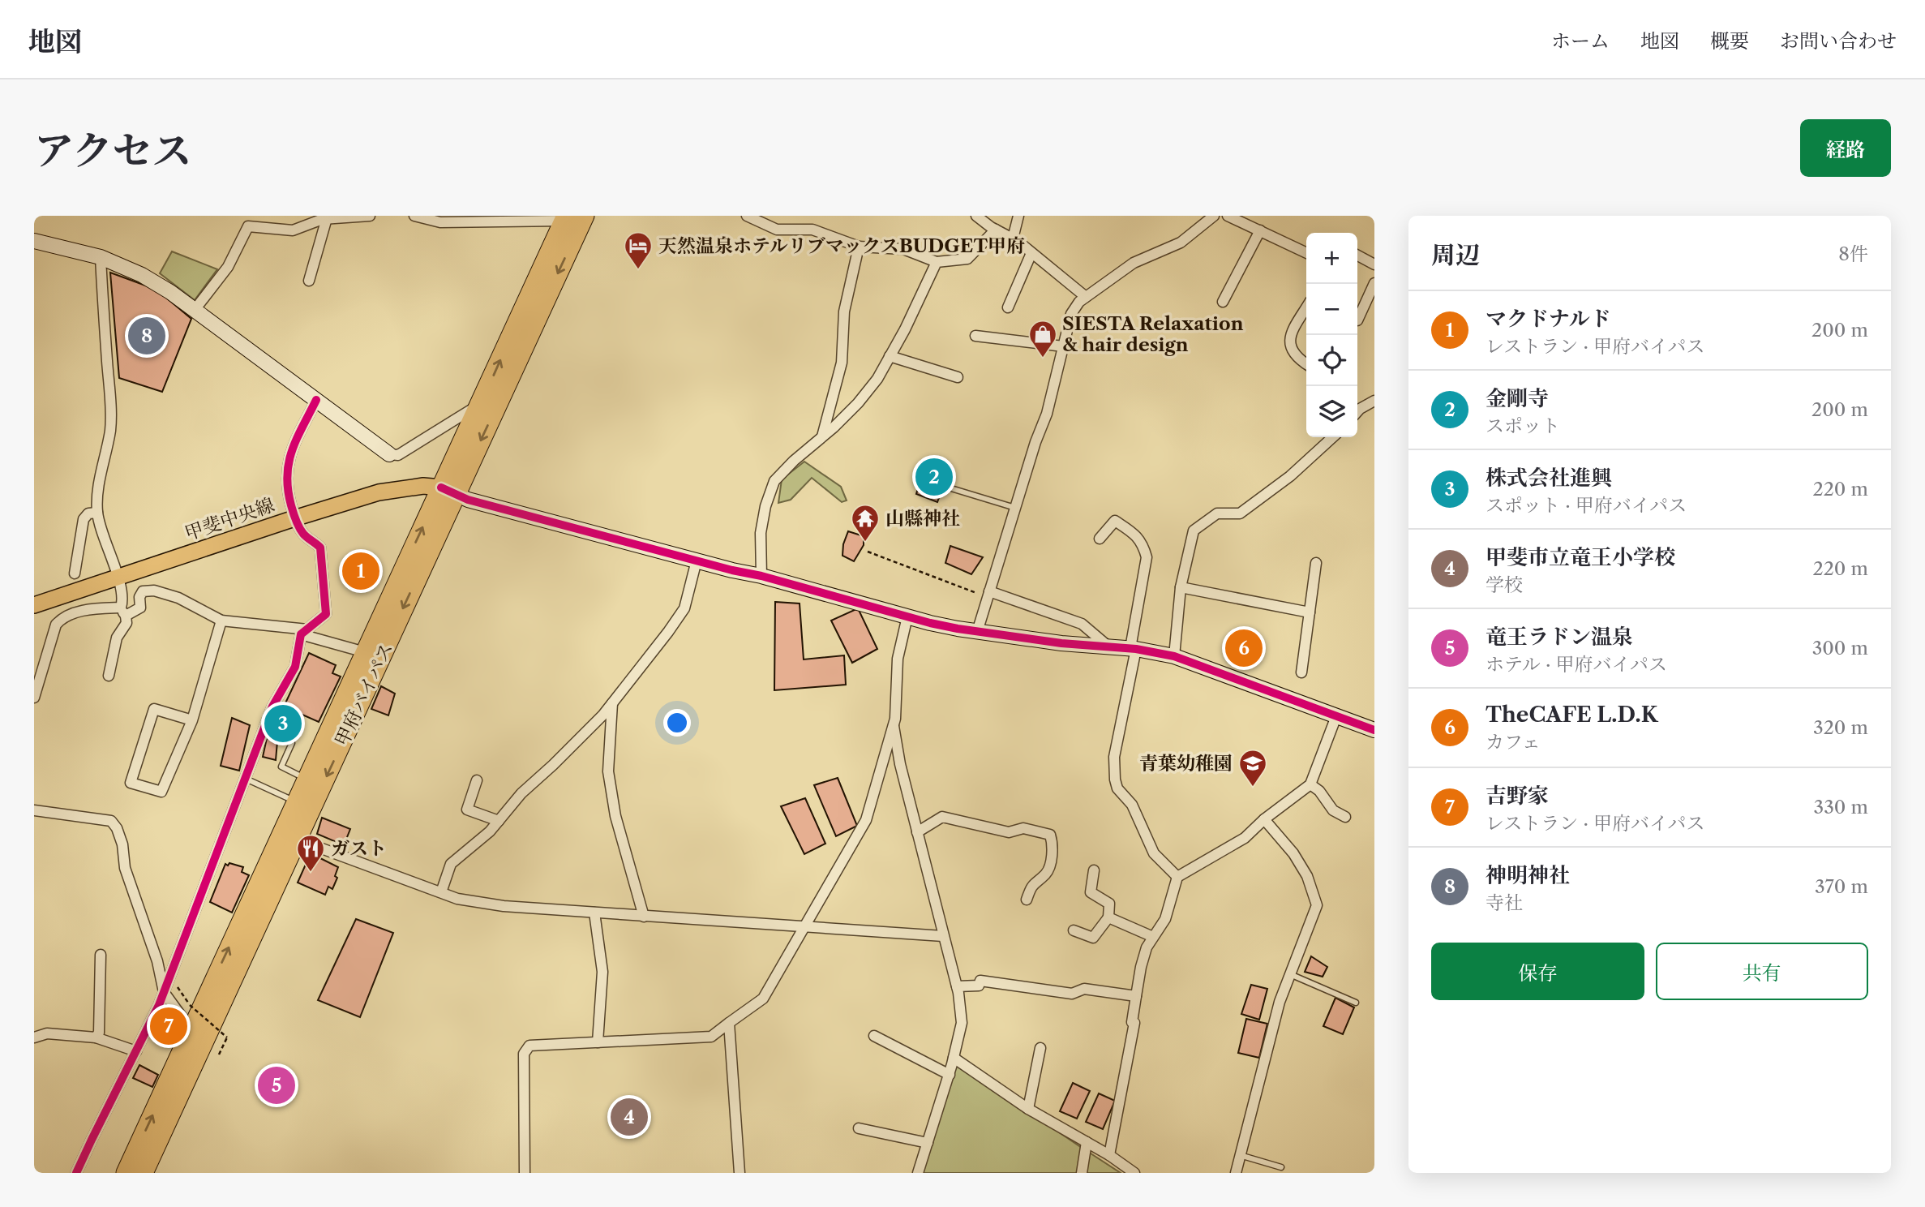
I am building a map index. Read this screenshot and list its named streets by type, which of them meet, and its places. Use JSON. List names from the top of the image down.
{
  "streets": {
    "highway": ["甲府バイパス"],
    "main road": ["甲斐中央線"]
  },
  "crossings": [
    ["甲斐中央線", "甲府バイパス"]
  ],
  "places": {
    "hotel": ["天然温泉ホテルリブマックスBUDGET甲府"],
    "shop": ["SIESTA Relaxation & hair design"],
    "temple": ["山縣神社"],
    "school or university": ["青葉幼稚園"],
    "restaurant": ["ガスト"]
  },
  "page": {
    "header": "地図",
    "nav": [
      "ホーム",
      "地図",
      "概要",
      "お問い合わせ"
    ],
    "title": "アクセス",
    "buttons": [
      "経路",
      ["保存", "共有"]
    ],
    "heading": ["周辺", "8件"],
    "map_buttons": ["+", "−"],
    "list": [
      {
        "mark": "1",
        "name": "マクドナルド",
        "note": "レストラン · 甲府バイパス",
        "value": "200 m"
      },
      {
        "mark": "2",
        "name": "金剛寺",
        "note": "スポット",
        "value": "200 m"
      },
      {
        "mark": "3",
        "name": "株式会社進興",
        "note": "スポット · 甲府バイパス",
        "value": "220 m"
      },
      {
        "mark": "4",
        "name": "甲斐市立竜王小学校",
        "note": "学校",
        "value": "220 m"
      },
      {
        "mark": "5",
        "name": "竜王ラドン温泉",
        "note": "ホテル · 甲府バイパス",
        "value": "300 m"
      },
      {
        "mark": "6",
        "name": "TheCAFE L.D.K",
        "note": "カフェ",
        "value": "320 m"
      },
      {
        "mark": "7",
        "name": "吉野家",
        "note": "レストラン · 甲府バイパス",
        "value": "330 m"
      },
      {
        "mark": "8",
        "name": "神明神社",
        "note": "寺社",
        "value": "370 m"
      }
    ],
    "pins": [
      "8",
      "2",
      "1",
      "6",
      "3",
      "7",
      "5",
      "4"
    ]
  }
}
